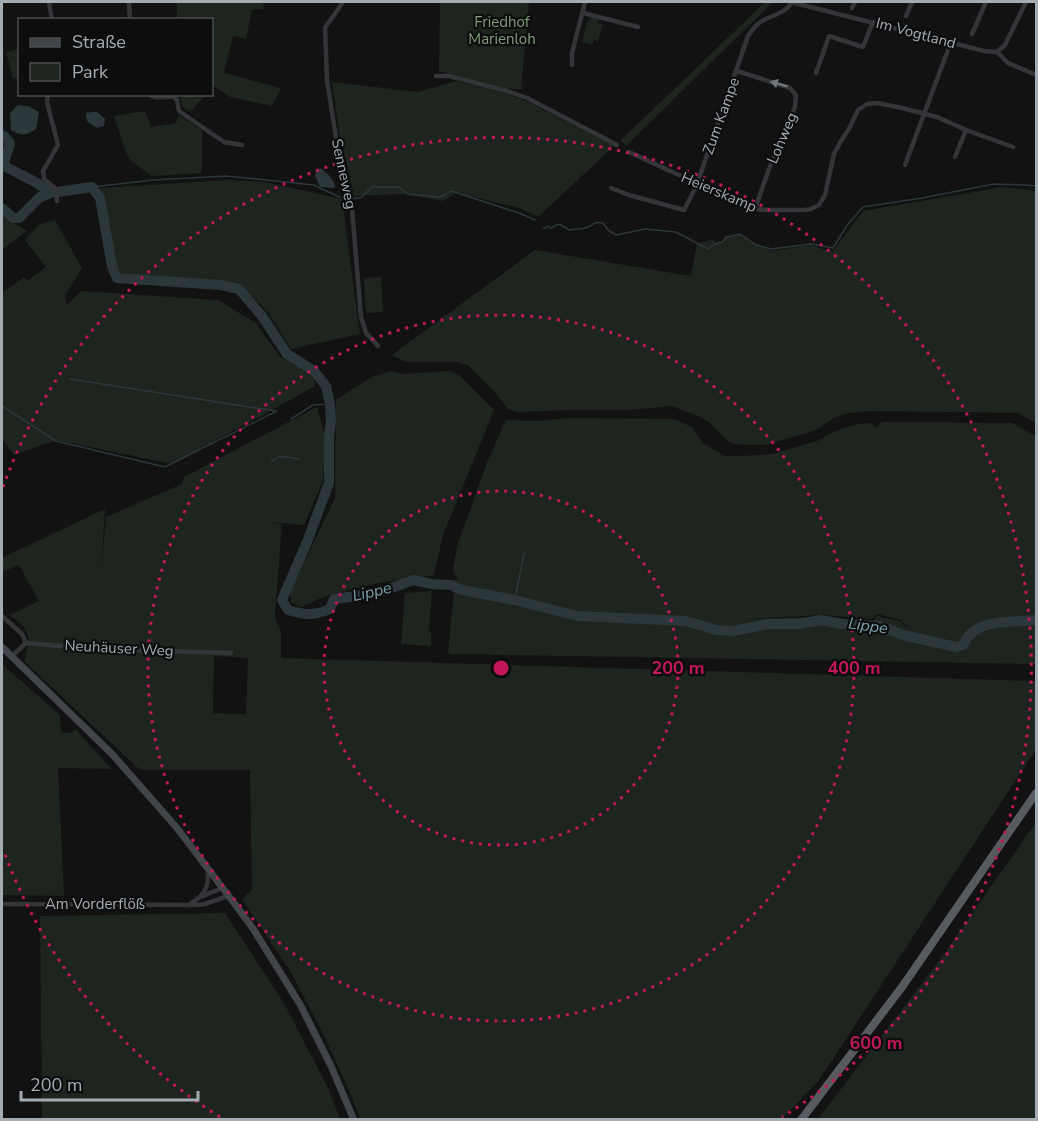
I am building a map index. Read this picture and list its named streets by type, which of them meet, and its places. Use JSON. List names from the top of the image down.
{
  "streets": {
    "street": [
      "Im Vogtland",
      "Zum Kampe",
      "Lohweg",
      "Senneweg",
      "Heierskamp",
      "Neuhäuser Weg",
      "Am Vorderflöß"
    ]
  },
  "crossings": [
    ["Im Vogtland", "Zum Kampe"],
    ["Zum Kampe", "Lohweg"],
    ["Zum Kampe", "Heierskamp"],
    ["Lohweg", "Heierskamp"]
  ],
  "water": ["Lippe"],
  "parks": ["Friedhof Marienloh"],
  "legend": ["Straße", "Park"],
  "scale_bar": "200 m",
  "rings": ["200 m", "400 m", "600 m"]
}
